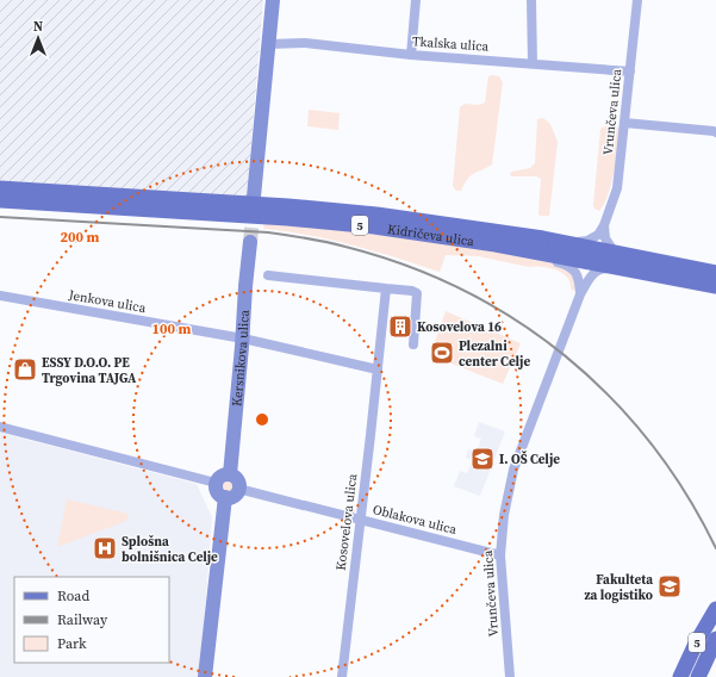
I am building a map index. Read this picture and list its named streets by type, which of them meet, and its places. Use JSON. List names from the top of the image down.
{
  "streets": {
    "main road": ["5", "Kidričeva ulica"],
    "street": [
      "Tkalska ulica",
      "Vrunčeva ulica",
      "Jenkova ulica",
      "Kersnikova ulica",
      "Oblakova ulica",
      "Kosovelova ulica"
    ]
  },
  "crossings": [
    ["Tkalska ulica", "Vrunčeva ulica"],
    ["Vrunčeva ulica", "Kidričeva ulica"],
    ["Vrunčeva ulica", "Oblakova ulica"],
    ["Jenkova ulica", "Kersnikova ulica"],
    ["Jenkova ulica", "Kosovelova ulica"],
    ["Kersnikova ulica", "Oblakova ulica"],
    ["Oblakova ulica", "Kosovelova ulica"]
  ],
  "places": {
    "building": ["Kosovelova 16"],
    "sports": ["Plezalni center Celje"],
    "shop": ["ESSY D.O.O. PE Trgovina TAJGA"],
    "school or university": ["I. OŠ Celje", "Fakulteta za logistiko"],
    "hospital": ["Splošna bolnišnica Celje"]
  },
  "legend": ["Road", "Railway", "Park"],
  "north": "top",
  "rings": ["200 m", "100 m"]
}
